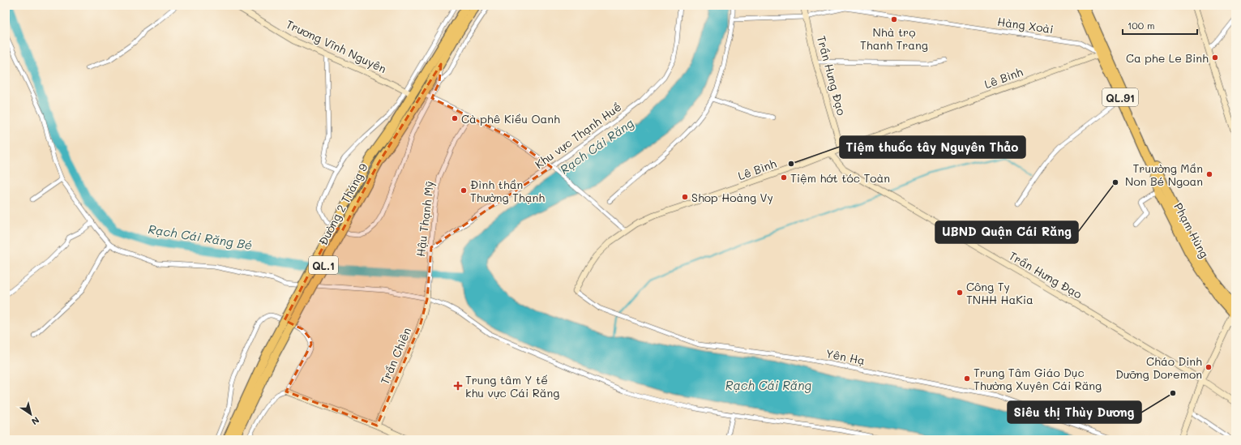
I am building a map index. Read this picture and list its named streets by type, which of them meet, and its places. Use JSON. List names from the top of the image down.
{
  "streets": {
    "highway": [
      "QL.91",
      "Đường 2 Tháng 9",
      "Phạm Hùng",
      "QL.1"
    ],
    "street": [
      "Hàng Xoài",
      "Trương Vĩnh Nguyên",
      "Trần Hưng Đạo",
      "Lê Bình",
      "Khu vực Thạnh Huề",
      "Hậu Thạnh Mỹ",
      "Trần Chiên",
      "Yên Hạ"
    ]
  },
  "crossings": [
    ["Hàng Xoài", "Trần Hưng Đạo"],
    ["Hàng Xoài", "Lê Bình"],
    ["Hàng Xoài", "Phạm Hùng"],
    ["Trương Vĩnh Nguyên", "Đường 2 Tháng 9"],
    ["Trần Hưng Đạo", "Lê Bình"],
    ["Lê Bình", "Phạm Hùng"],
    ["Lê Bình", "Yên Hạ"],
    ["Khu vực Thạnh Huề", "Hậu Thạnh Mỹ"],
    ["Hậu Thạnh Mỹ", "Trần Chiên"]
  ],
  "water": ["Rạch Cái Răng", "Rạch Cái Răng Bé"],
  "places": {
    "other": [
      "Nhà trọ Thanh Trang",
      "Ca phe Le Binh",
      "Cà phê Kiều Oanh",
      "Tiệm thuốc tây Nguyên Thảo",
      "Truường Mần Non Bé Ngoan",
      "Tiệm hớt tóc Toàn",
      "UBND Quận Cái Răng",
      "Đình thần Thường Thạnh",
      "Shop Hoàng Vy",
      "Công Ty TNHH HaKia",
      "Cháo Dinh Dưỡng Doremon",
      "Trung Tâm Giáo Dục Thường Xuyên Cái Răng",
      "Siêu thị Thùy Dương"
    ],
    "health": ["Trung tâm Y tế khu vực Cái Răng"]
  },
  "scale_bar": "100 m",
  "north": "bottom right"
}
